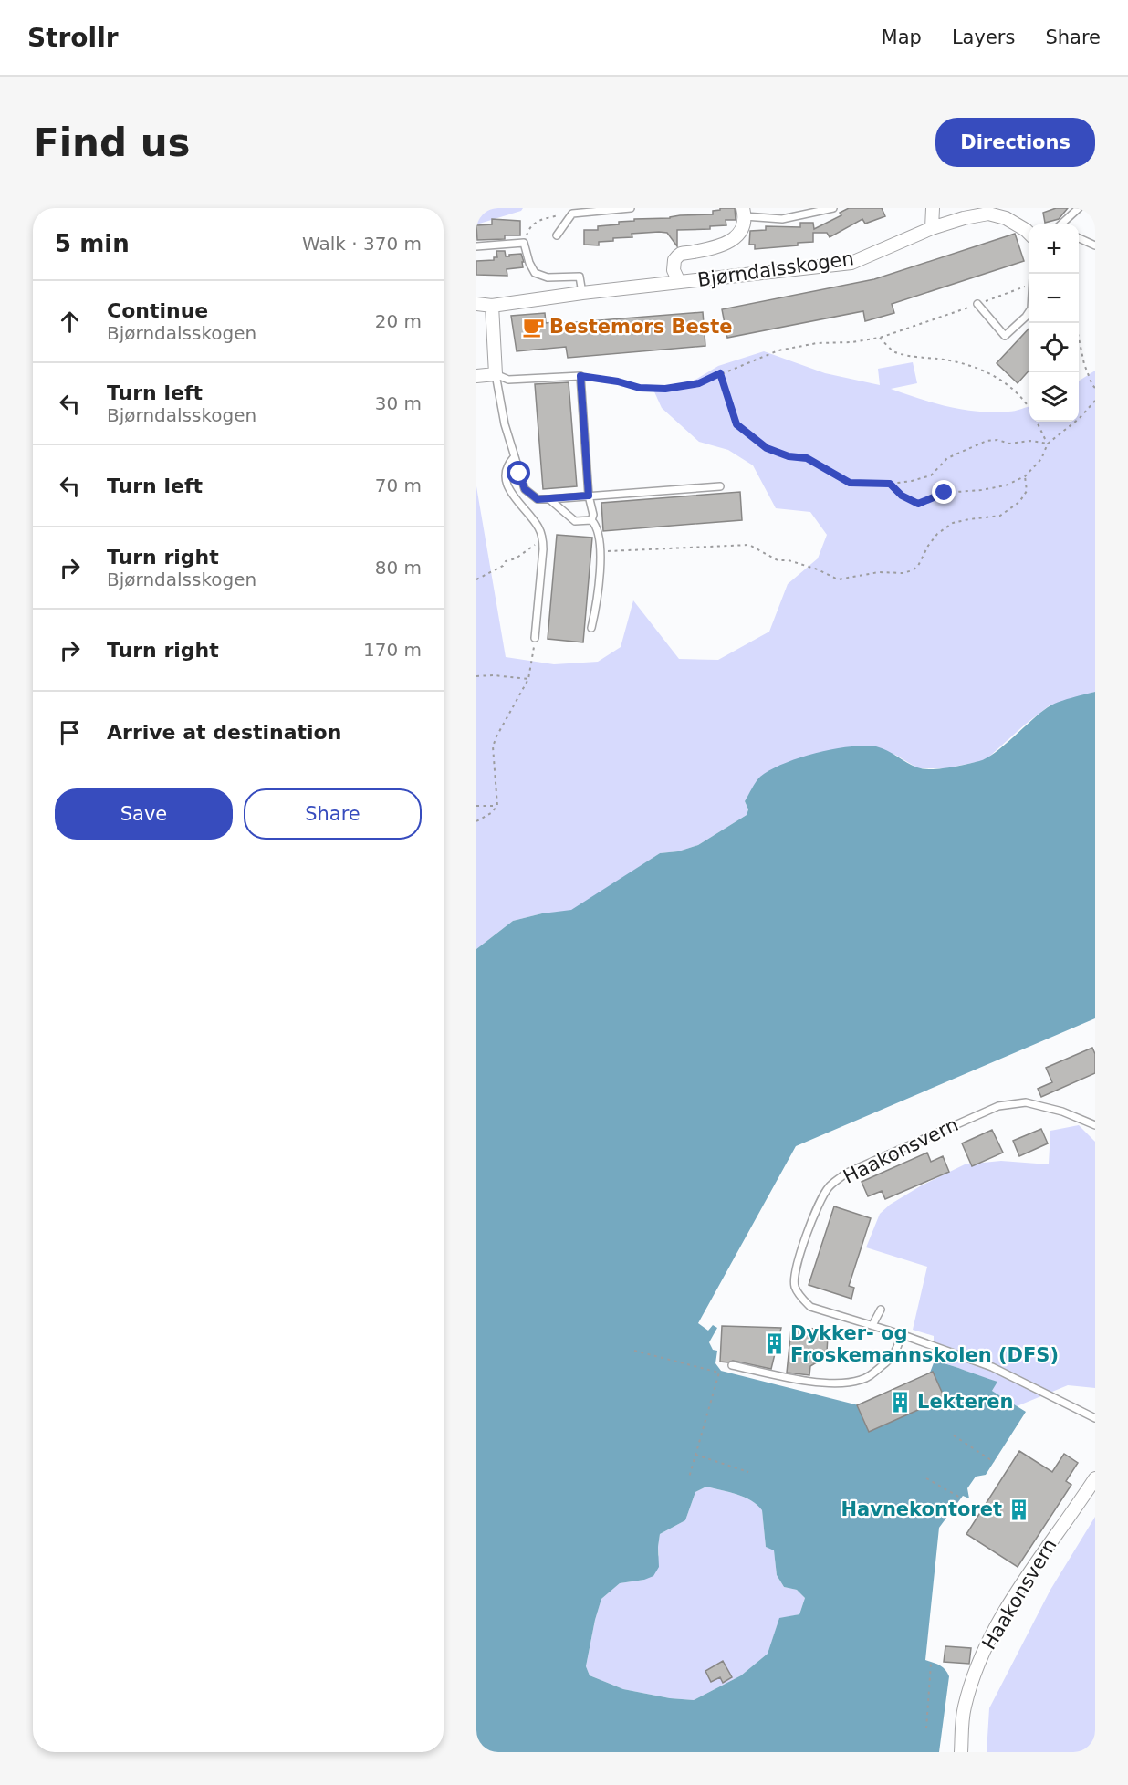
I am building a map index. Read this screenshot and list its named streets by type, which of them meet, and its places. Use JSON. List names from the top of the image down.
{
  "streets": {
    "street": ["Bjørndalsskogen", "Haakonsvern"]
  },
  "places": {
    "cafe": ["Bestemors Beste"],
    "building": ["Dykker- og Froskemannskolen (DFS)", "Lekteren", "Havnekontoret"]
  },
  "page": {
    "header": "Strollr",
    "nav": ["Map", "Layers", "Share"],
    "buttons": [
      "Directions",
      ["Save", "Share"]
    ],
    "title": "Find us",
    "heading": ["5 min", "Walk · 370 m"],
    "map_buttons": ["+", "−"],
    "list": [
      ["Continue", "Bjørndalsskogen", "20 m"],
      ["Turn left", "Bjørndalsskogen", "30 m"],
      ["Turn left", "70 m"],
      ["Turn right", "Bjørndalsskogen", "80 m"],
      ["Turn right", "170 m"],
      "Arrive at destination"
    ]
  }
}
